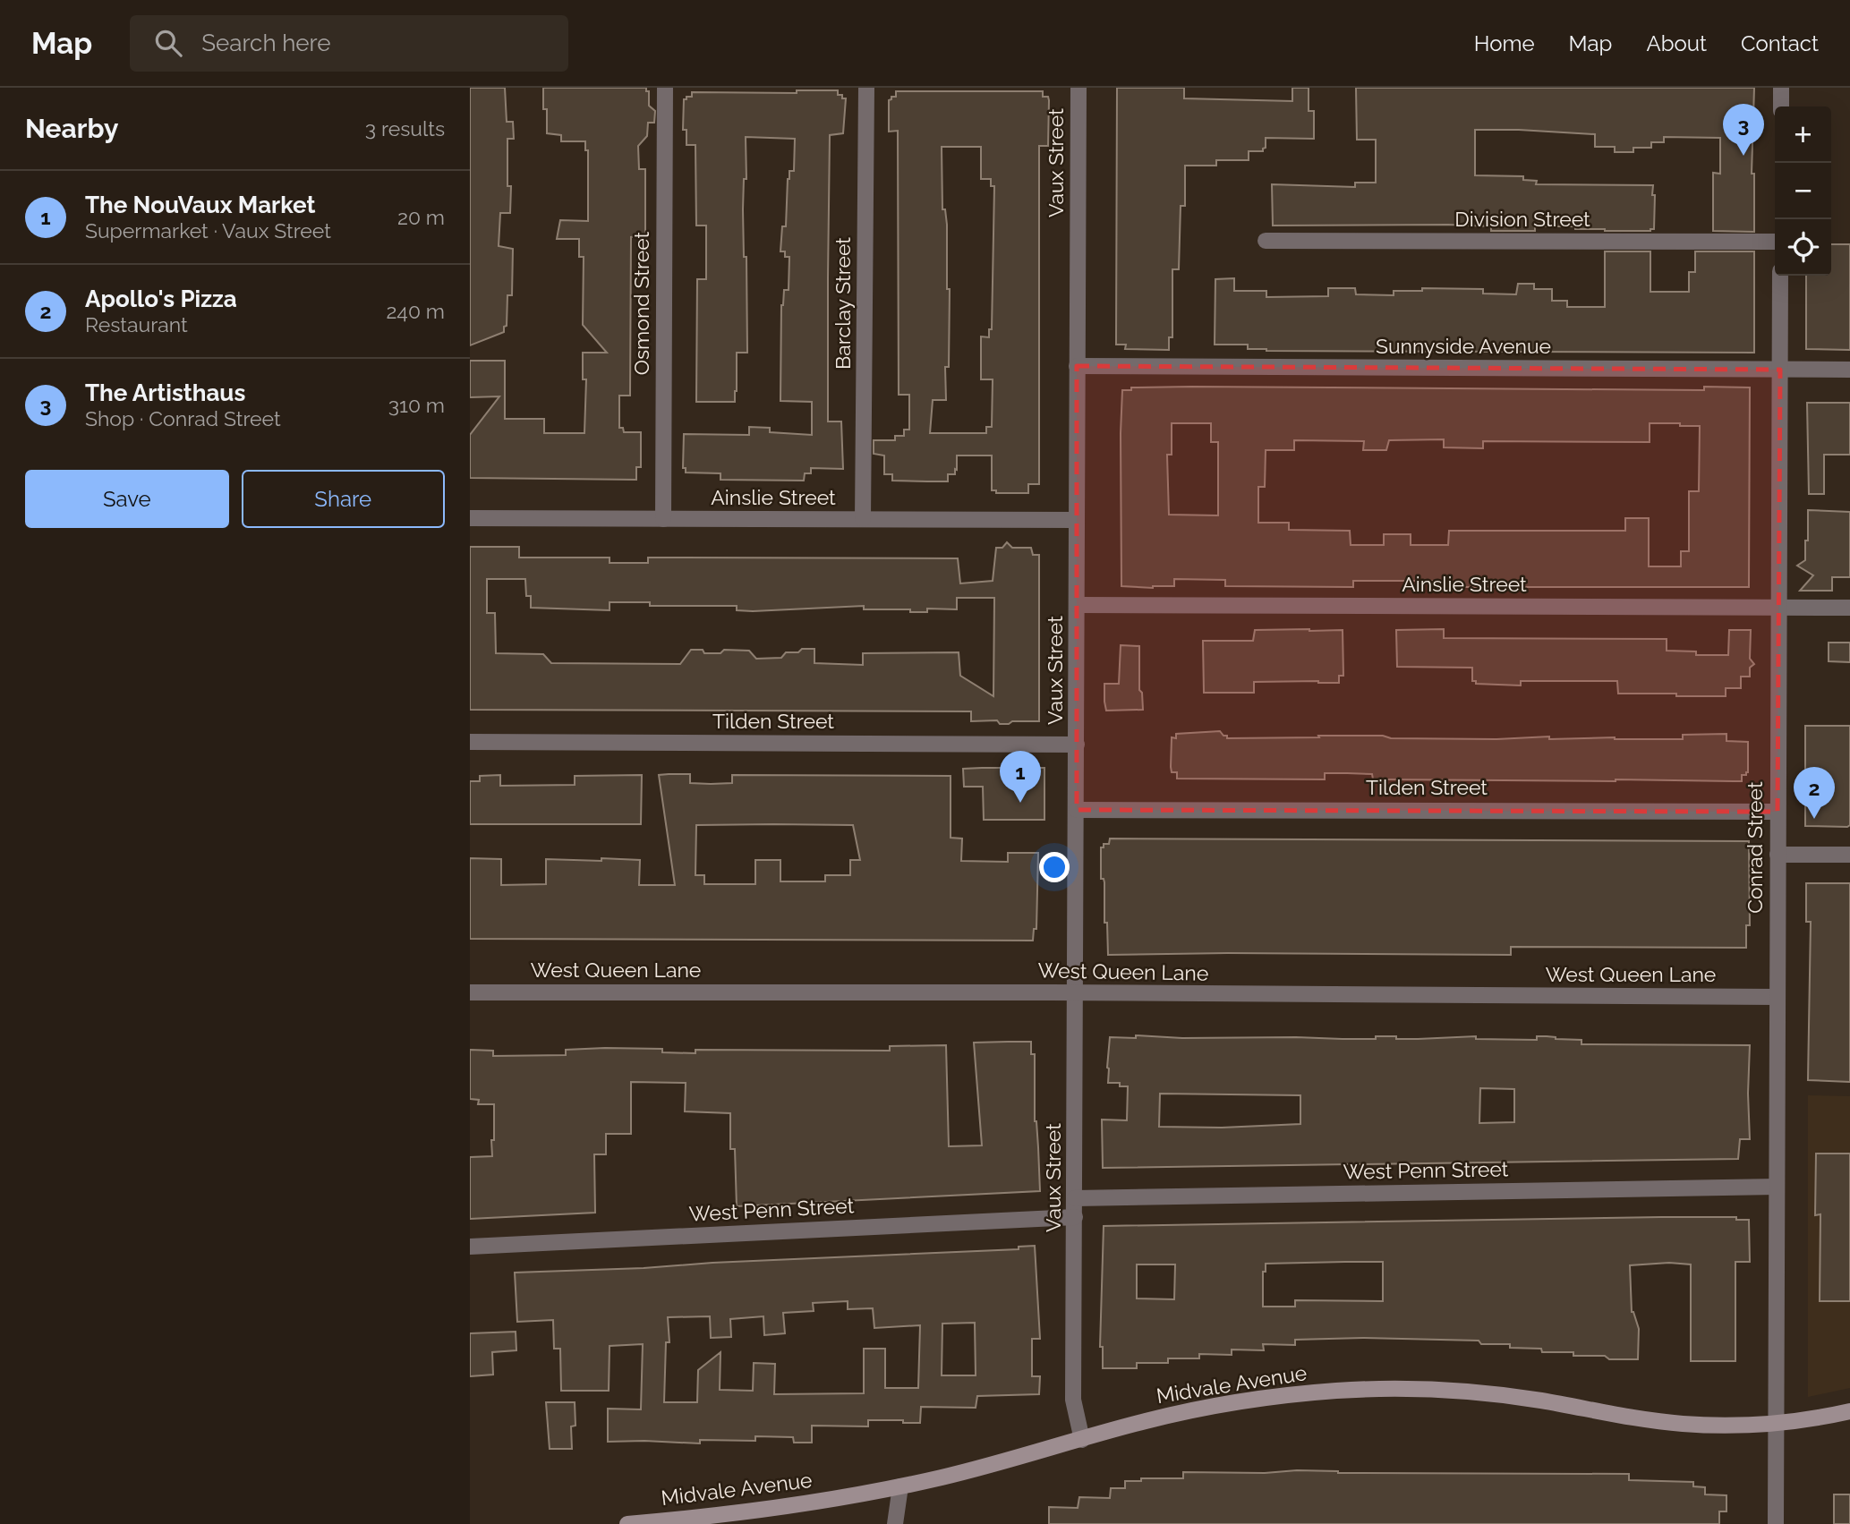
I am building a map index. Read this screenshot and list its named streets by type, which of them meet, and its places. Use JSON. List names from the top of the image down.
{
  "streets": {
    "street": [
      "Vaux Street",
      "Division Street",
      "Osmond Street",
      "Barclay Street",
      "Sunnyside Avenue",
      "Ainslie Street",
      "Tilden Street",
      "Conrad Street",
      "West Queen Lane",
      "West Penn Street",
      "Midvale Avenue"
    ]
  },
  "crossings": [
    ["Vaux Street", "Sunnyside Avenue"],
    ["Vaux Street", "Ainslie Street"],
    ["Vaux Street", "Tilden Street"],
    ["Vaux Street", "West Queen Lane"],
    ["Vaux Street", "West Penn Street"],
    ["Vaux Street", "Midvale Avenue"],
    ["Osmond Street", "Ainslie Street"],
    ["Barclay Street", "Ainslie Street"],
    ["Sunnyside Avenue", "Conrad Street"],
    ["Ainslie Street", "Conrad Street"],
    ["Tilden Street", "Conrad Street"],
    ["Conrad Street", "West Queen Lane"],
    ["Conrad Street", "West Penn Street"],
    ["Conrad Street", "Midvale Avenue"]
  ],
  "page": {
    "header": "Map",
    "search": "Search here",
    "nav": [
      "Home",
      "Map",
      "About",
      "Contact"
    ],
    "heading": ["Nearby", "3 results"],
    "pins": ["3", "1", "2"],
    "map_buttons": ["+", "−"],
    "list": [
      {
        "mark": "1",
        "name": "The NouVaux Market",
        "note": "Supermarket · Vaux Street",
        "value": "20 m"
      },
      {
        "mark": "2",
        "name": "Apollo's Pizza",
        "note": "Restaurant",
        "value": "240 m"
      },
      {
        "mark": "3",
        "name": "The Artisthaus",
        "note": "Shop · Conrad Street",
        "value": "310 m"
      }
    ],
    "buttons": ["Save", "Share"]
  }
}
